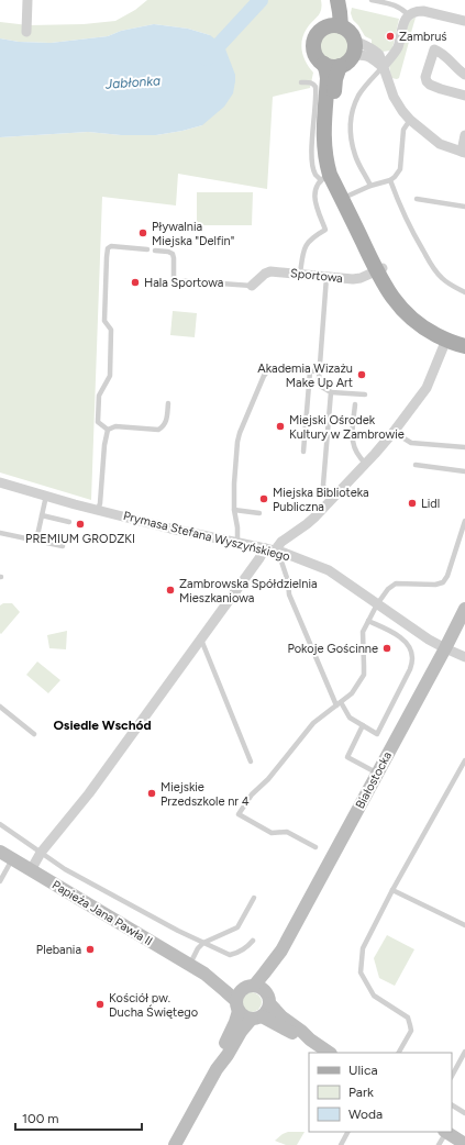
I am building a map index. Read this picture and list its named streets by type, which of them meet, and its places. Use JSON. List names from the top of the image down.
{
  "streets": {
    "main road": ["Białostocka", "Papieża Jana Pawła II"],
    "street": ["Sportowa", "Prymasa Stefana Wyszyńskiego"]
  },
  "crossings": [
    ["Prymasa Stefana Wyszyńskiego", "Białostocka"],
    ["Białostocka", "Papieża Jana Pawła II"]
  ],
  "districts": ["Osiedle Wschód"],
  "water": ["Jabłonka"],
  "places": [
    "Zambruś",
    "Pływalnia Miejska \"Delfin\"",
    "Hala Sportowa",
    "Akademia Wizażu Make Up Art",
    "Miejski Ośrodek Kultury w Zambrowie",
    "Miejska Biblioteka Publiczna",
    "Lidl",
    "PREMIUM GRODZKI",
    "Zambrowska Spółdzielnia Mieszkaniowa",
    "Pokoje Gościnne",
    "Miejskie Przedszkole nr 4",
    "Plebania",
    "Kościół pw. Ducha Świętego"
  ],
  "legend": ["Ulica", "Park", "Woda"],
  "scale_bar": "100 m"
}
